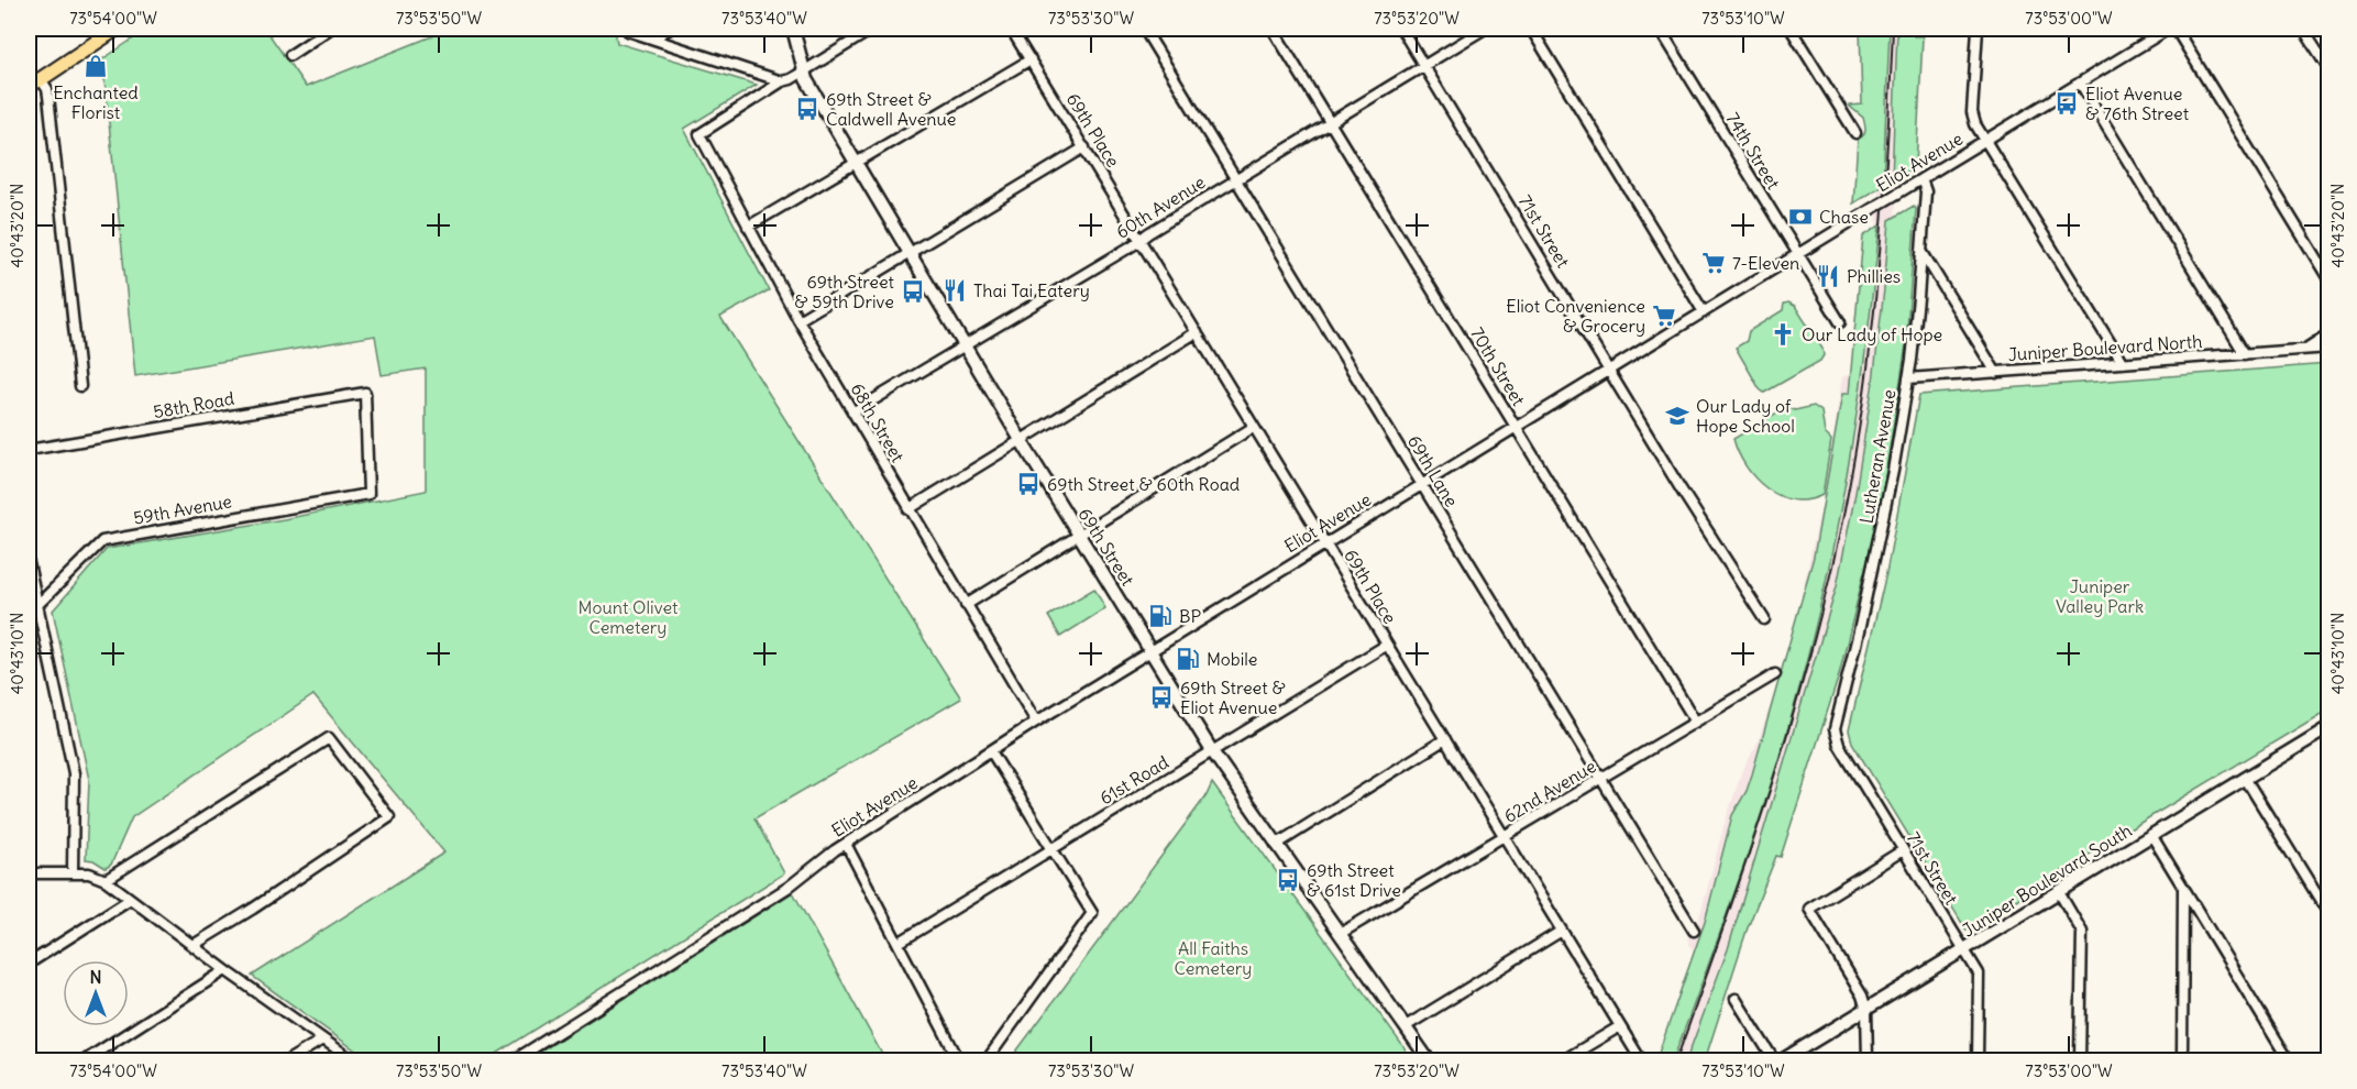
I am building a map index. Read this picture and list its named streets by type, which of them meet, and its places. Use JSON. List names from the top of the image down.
{
  "streets": {
    "main road": ["69th Street", "Juniper Boulevard South"],
    "street": [
      "69th Place",
      "74th Street",
      "Eliot Avenue",
      "60th Avenue",
      "71st Street",
      "Juniper Boulevard North",
      "70th Street",
      "58th Road",
      "68th Street",
      "Lutheran Avenue",
      "69th Lane",
      "59th Avenue",
      "61st Road",
      "62nd Avenue"
    ]
  },
  "crossings": [
    ["69th Place", "Eliot Avenue"],
    ["69th Place", "60th Avenue"],
    ["69th Place", "61st Road"],
    ["69th Place", "62nd Avenue"],
    ["74th Street", "Eliot Avenue"],
    ["Eliot Avenue", "71st Street"],
    ["Eliot Avenue", "70th Street"],
    ["Eliot Avenue", "68th Street"],
    ["Eliot Avenue", "Lutheran Avenue"],
    ["Eliot Avenue", "69th Lane"],
    ["Eliot Avenue", "69th Street"],
    ["60th Avenue", "71st Street"],
    ["60th Avenue", "70th Street"],
    ["60th Avenue", "68th Street"],
    ["60th Avenue", "69th Lane"],
    ["60th Avenue", "69th Street"],
    ["71st Street", "Lutheran Avenue"],
    ["71st Street", "Juniper Boulevard South"],
    ["Juniper Boulevard North", "Lutheran Avenue"],
    ["70th Street", "62nd Avenue"],
    ["58th Road", "59th Avenue"],
    ["69th Lane", "62nd Avenue"],
    ["69th Street", "61st Road"],
    ["69th Street", "62nd Avenue"]
  ],
  "parks": ["Juniper Valley Park", "Mount Olivet Cemetery", "All Faiths Cemetery"],
  "places": {
    "shop": ["Enchanted Florist"],
    "bus stop": [
      "Eliot Avenue & 76th Street",
      "69th Street & Caldwell Avenue",
      "69th Street & 59th Drive",
      "69th Street & 60th Road",
      "69th Street & Eliot Avenue",
      "69th Street & 61st Drive"
    ],
    "bank": ["Chase"],
    "supermarket": ["7-Eleven", "Eliot Convenience & Grocery"],
    "restaurant": ["Phillies", "Thai Tai Eatery"],
    "church": ["Our Lady of Hope"],
    "school or university": ["Our Lady of Hope School"],
    "fuel station": ["BP", "Mobile"]
  },
  "north": "top",
  "coordinates": [
    "73°54'00\"W",
    "73°53'50\"W",
    "73°53'40\"W",
    "73°53'30\"W",
    "73°53'20\"W",
    "73°53'10\"W",
    "73°53'00\"W",
    "40°43'20\"N",
    "40°43'10\"N"
  ]
}
